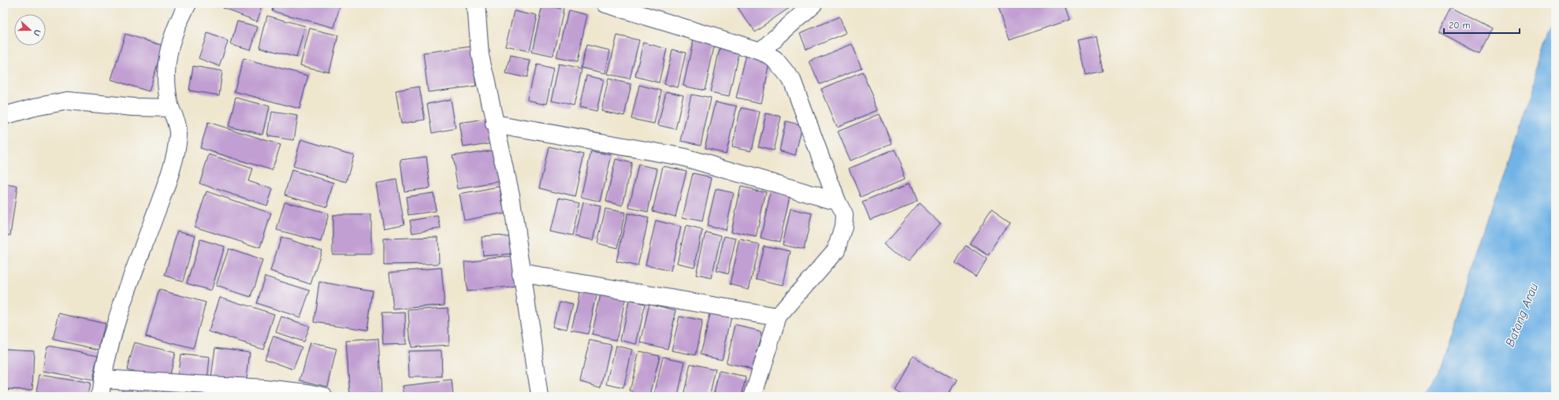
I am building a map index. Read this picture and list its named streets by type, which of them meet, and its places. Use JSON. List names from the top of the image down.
{
  "water": ["Batang Arau"],
  "scale_bar": "20 m",
  "north": "right"
}
